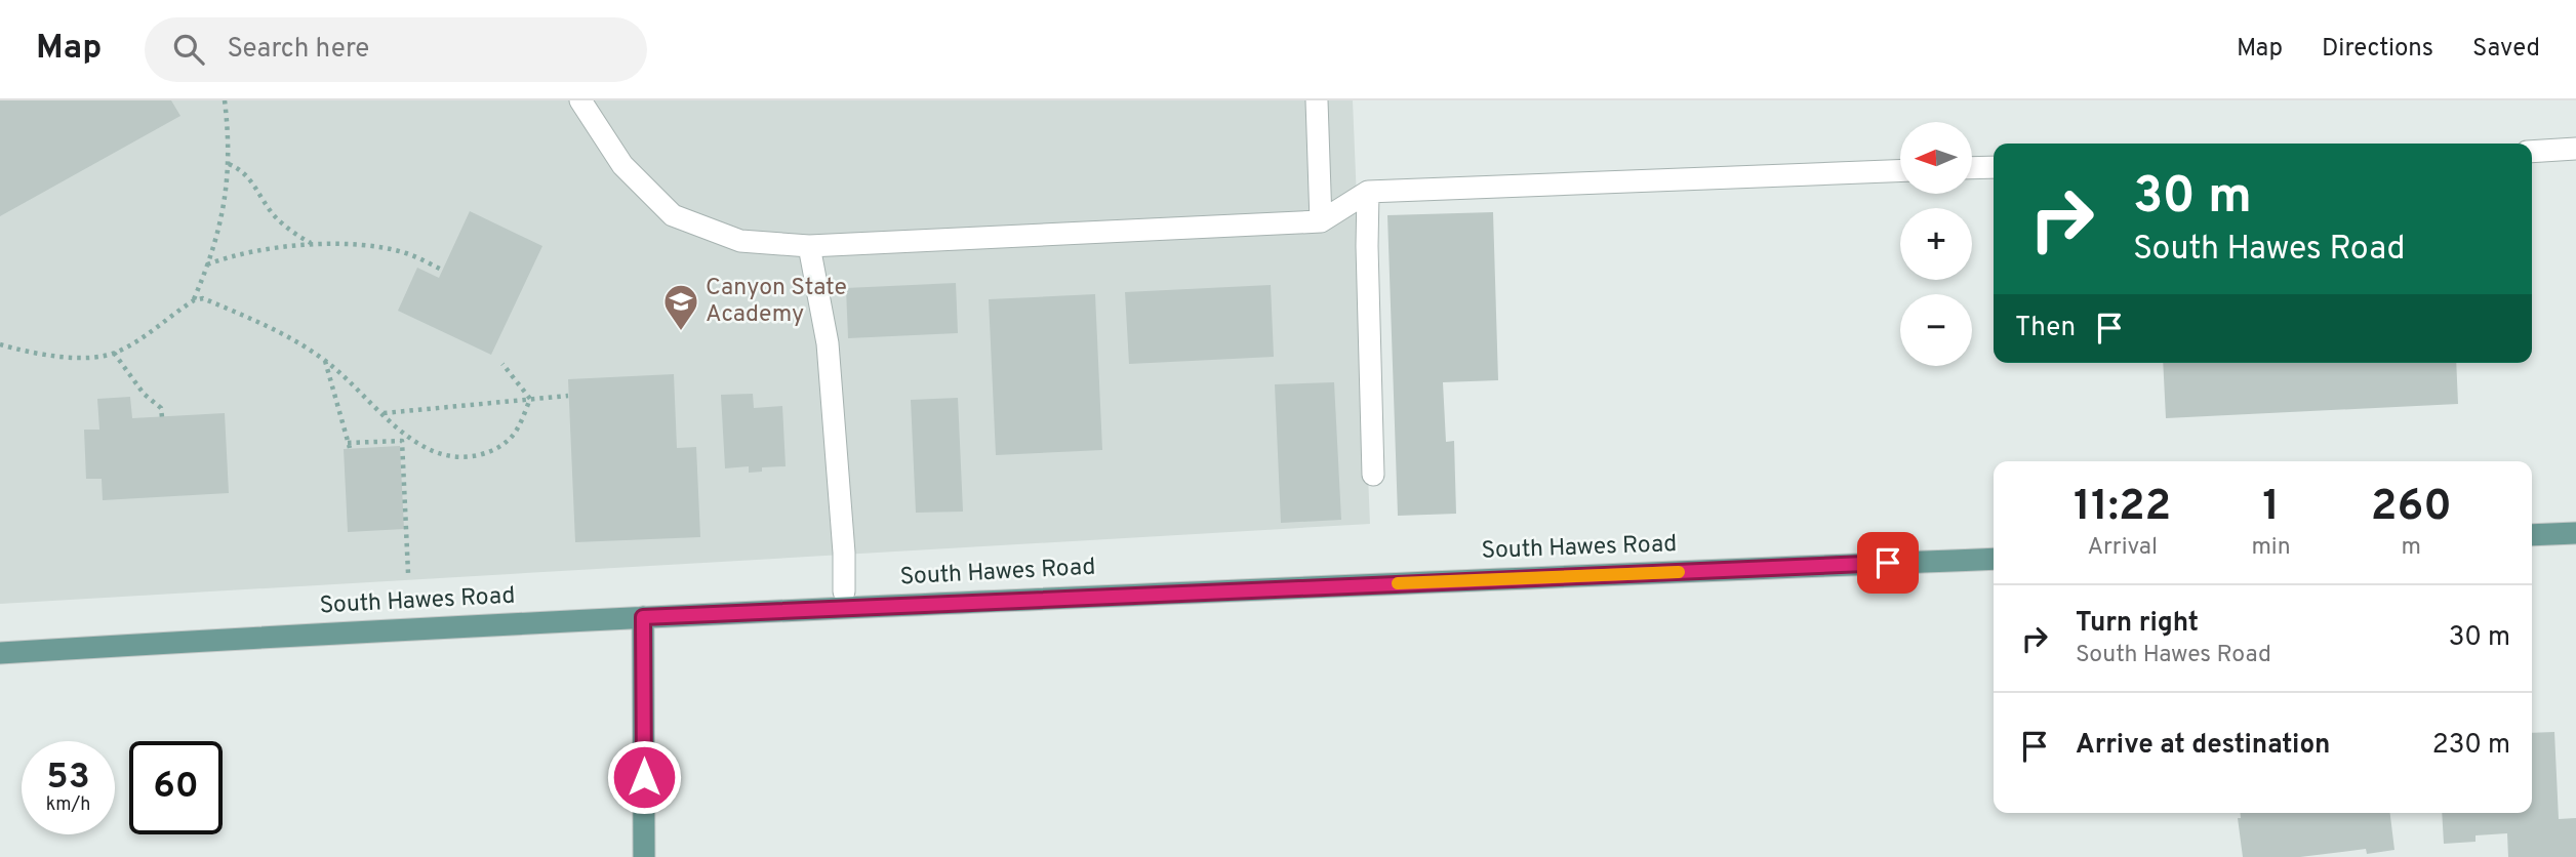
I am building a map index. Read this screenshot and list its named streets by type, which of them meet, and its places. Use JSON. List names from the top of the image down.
{
  "streets": {
    "main road": ["South Hawes Road"]
  },
  "places": {
    "school or university": ["Canyon State Academy"]
  },
  "north": "left",
  "page": {
    "header": "Map",
    "search": "Search here",
    "nav": ["Map", "Directions", "Saved"],
    "map_buttons": ["+", "−"],
    "turn": ["30 m", "South Hawes Road"],
    "then": "Then",
    "eta": [
      "11:22",
      "Arrival",
      "1",
      "min",
      "260",
      "m"
    ],
    "list": [
      {
        "name": "Turn right",
        "note": "South Hawes Road",
        "value": "30 m"
      },
      {
        "name": "Arrive at destination",
        "value": "230 m"
      }
    ],
    "speed": "53 km/h",
    "limit": "60"
  }
}
